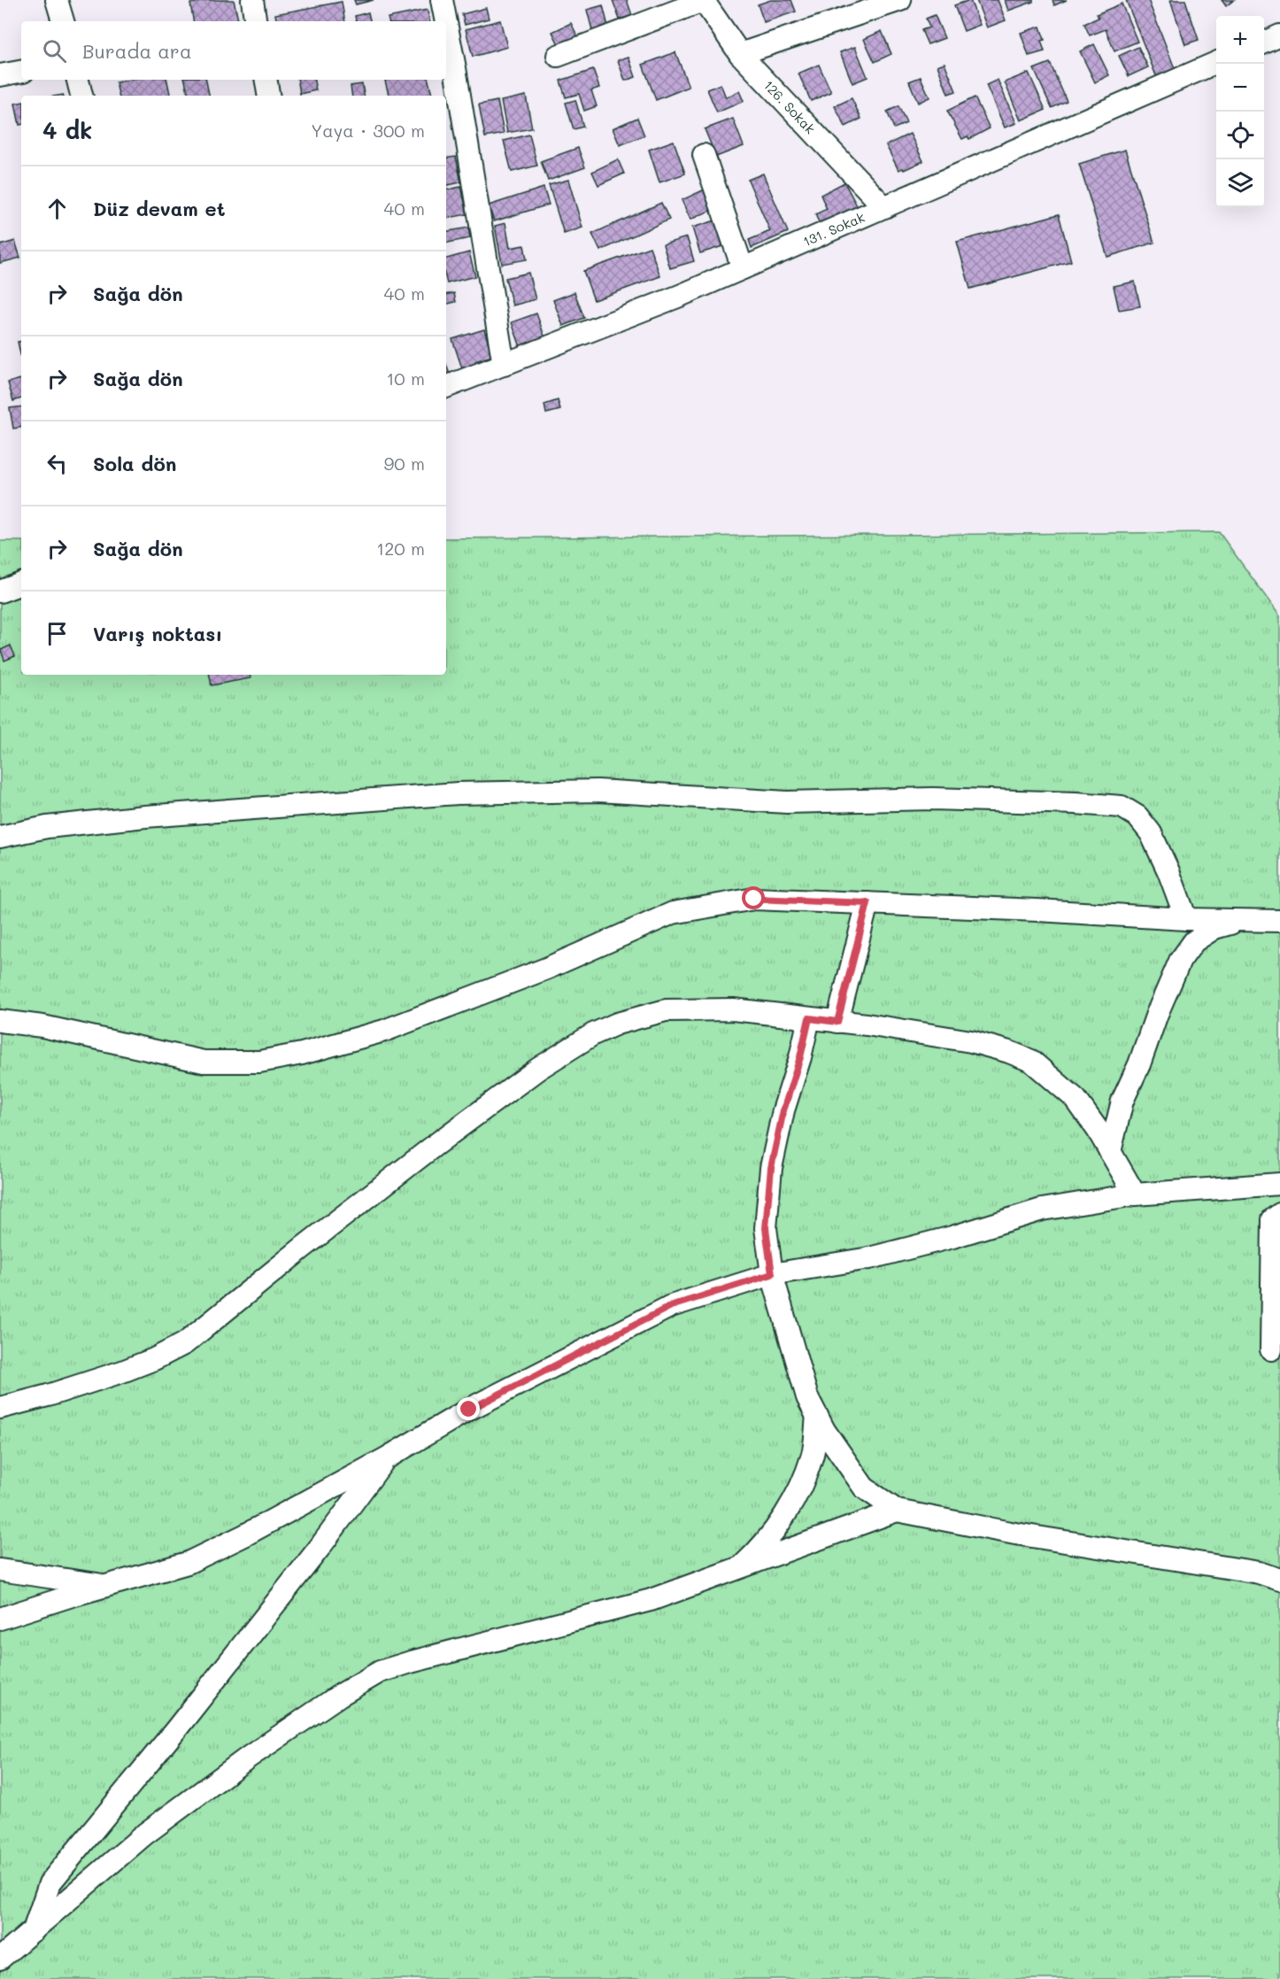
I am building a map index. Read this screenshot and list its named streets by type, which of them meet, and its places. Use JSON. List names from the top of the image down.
{
  "streets": {
    "street": ["126. Sokak", "131. Sokak"]
  },
  "crossings": [
    ["126. Sokak", "131. Sokak"]
  ],
  "page": {
    "map_buttons": ["+", "−"],
    "search": "Burada ara",
    "heading": ["4 dk", "Yaya · 300 m"],
    "list": [
      ["Düz devam et", "40 m"],
      ["Sağa dön", "40 m"],
      ["Sağa dön", "10 m"],
      ["Sola dön", "90 m"],
      ["Sağa dön", "120 m"],
      "Varış noktası"
    ]
  }
}
